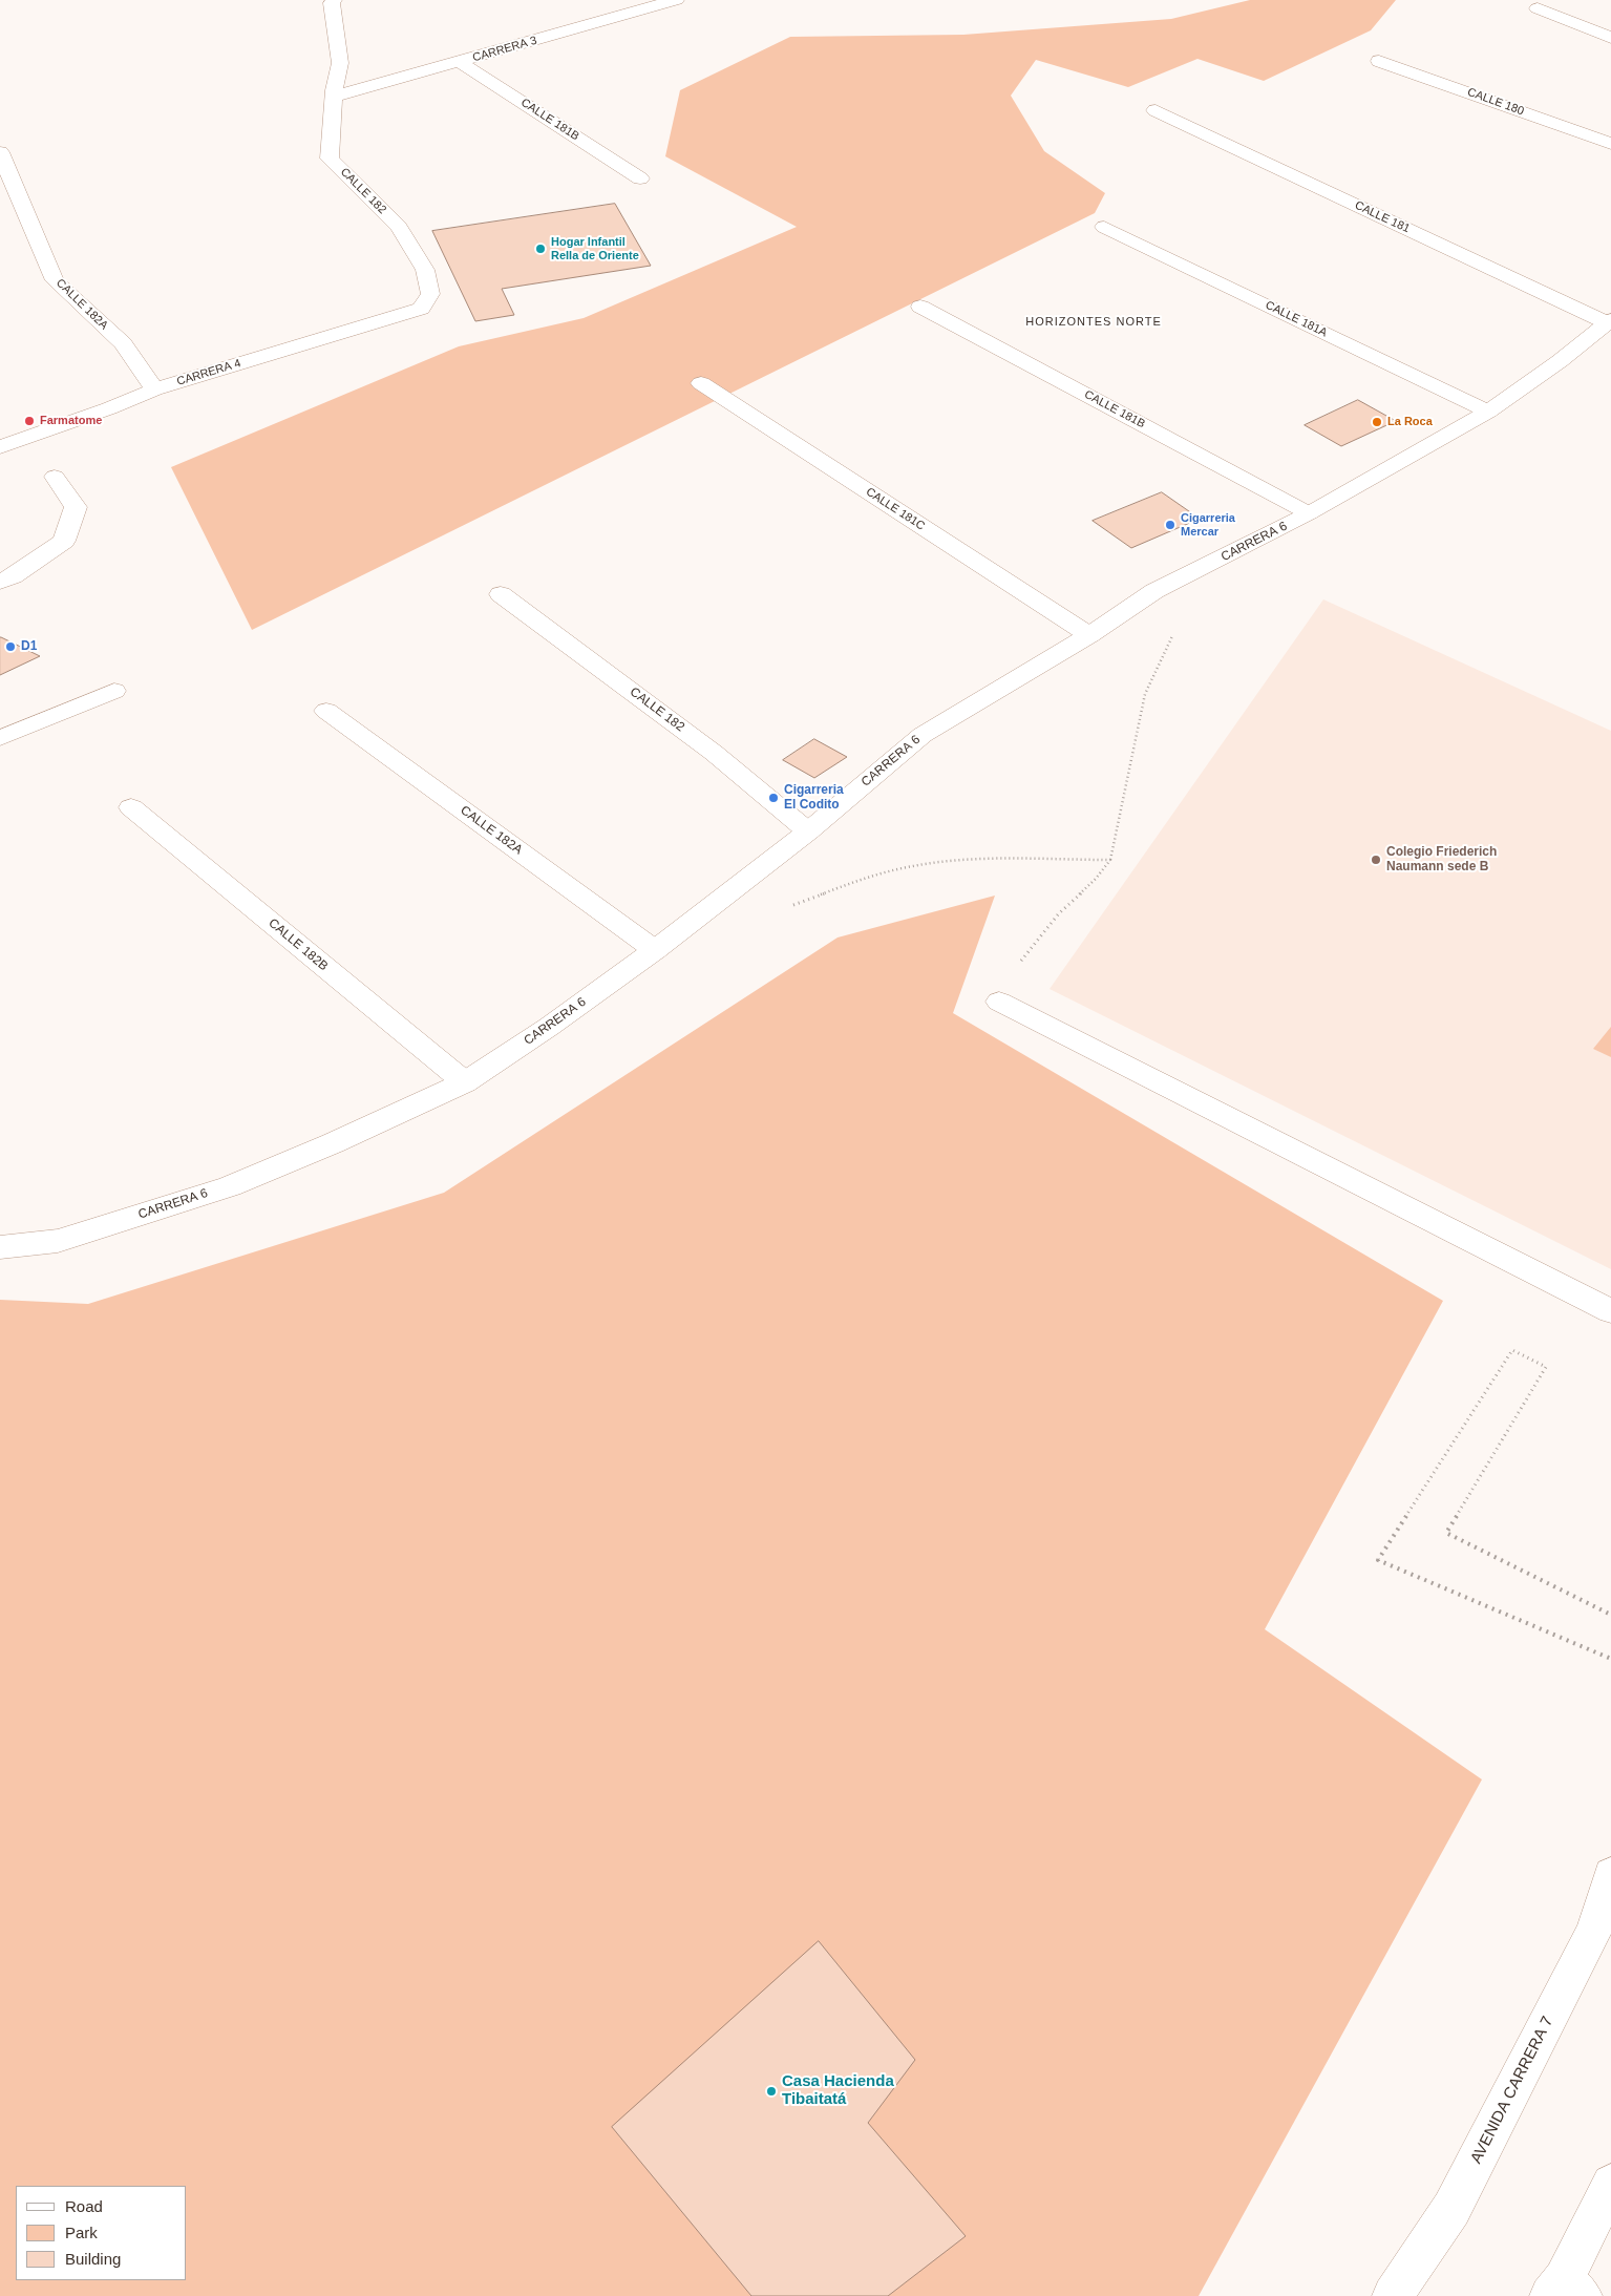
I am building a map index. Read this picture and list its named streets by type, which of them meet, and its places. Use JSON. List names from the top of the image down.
{
  "streets": {
    "street": [
      "CARRERA 3",
      "CALLE 180",
      "CALLE 181B",
      "CALLE 182",
      "CALLE 181",
      "CALLE 182A",
      "CALLE 181A",
      "CARRERA 4",
      "CALLE 181C",
      "CARRERA 6",
      "CALLE 182B",
      "AVENIDA CARRERA 7"
    ]
  },
  "crossings": [
    ["CARRERA 3", "CALLE 181B"],
    ["CARRERA 3", "CALLE 182"],
    ["CALLE 181B", "CARRERA 6"],
    ["CALLE 182", "CARRERA 4"],
    ["CALLE 182", "CARRERA 6"],
    ["CALLE 181", "CARRERA 6"],
    ["CALLE 182A", "CARRERA 4"],
    ["CALLE 182A", "CARRERA 6"],
    ["CALLE 181A", "CARRERA 6"],
    ["CALLE 181C", "CARRERA 6"],
    ["CARRERA 6", "CALLE 182B"]
  ],
  "districts": ["HORIZONTES NORTE"],
  "places": [
    "Hogar Infantil Rella de Oriente",
    "Farmatome",
    "La Roca",
    "Cigarreria Mercar",
    "D1",
    "Cigarreria El Codito",
    "Colegio Friederich Naumann sede B",
    "Casa Hacienda Tibaitatá"
  ],
  "legend": ["Road", "Park", "Building"]
}
